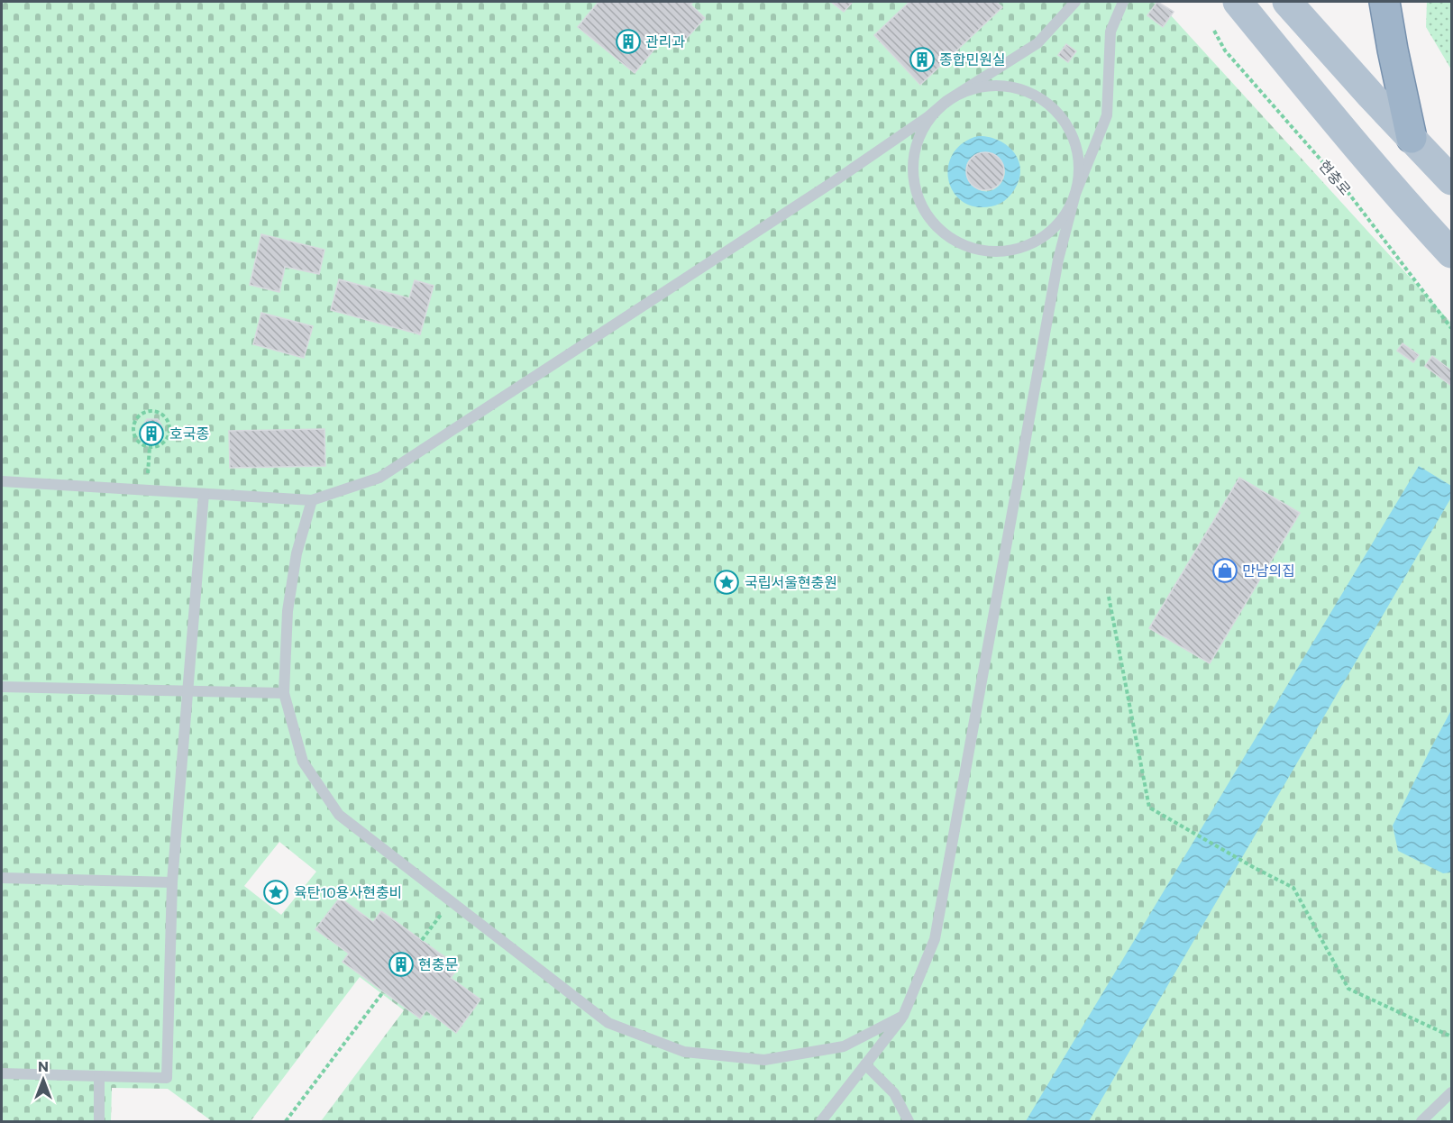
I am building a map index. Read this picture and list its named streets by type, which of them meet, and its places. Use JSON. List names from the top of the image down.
{
  "streets": {
    "path": ["현충로"]
  },
  "places": {
    "building": [
      "관리과",
      "종합민원실",
      "호국종",
      "현충문"
    ],
    "shop": ["만남의집"],
    "place": ["국립서울현충원", "육탄10용사현충비"]
  },
  "north": "top"
}
